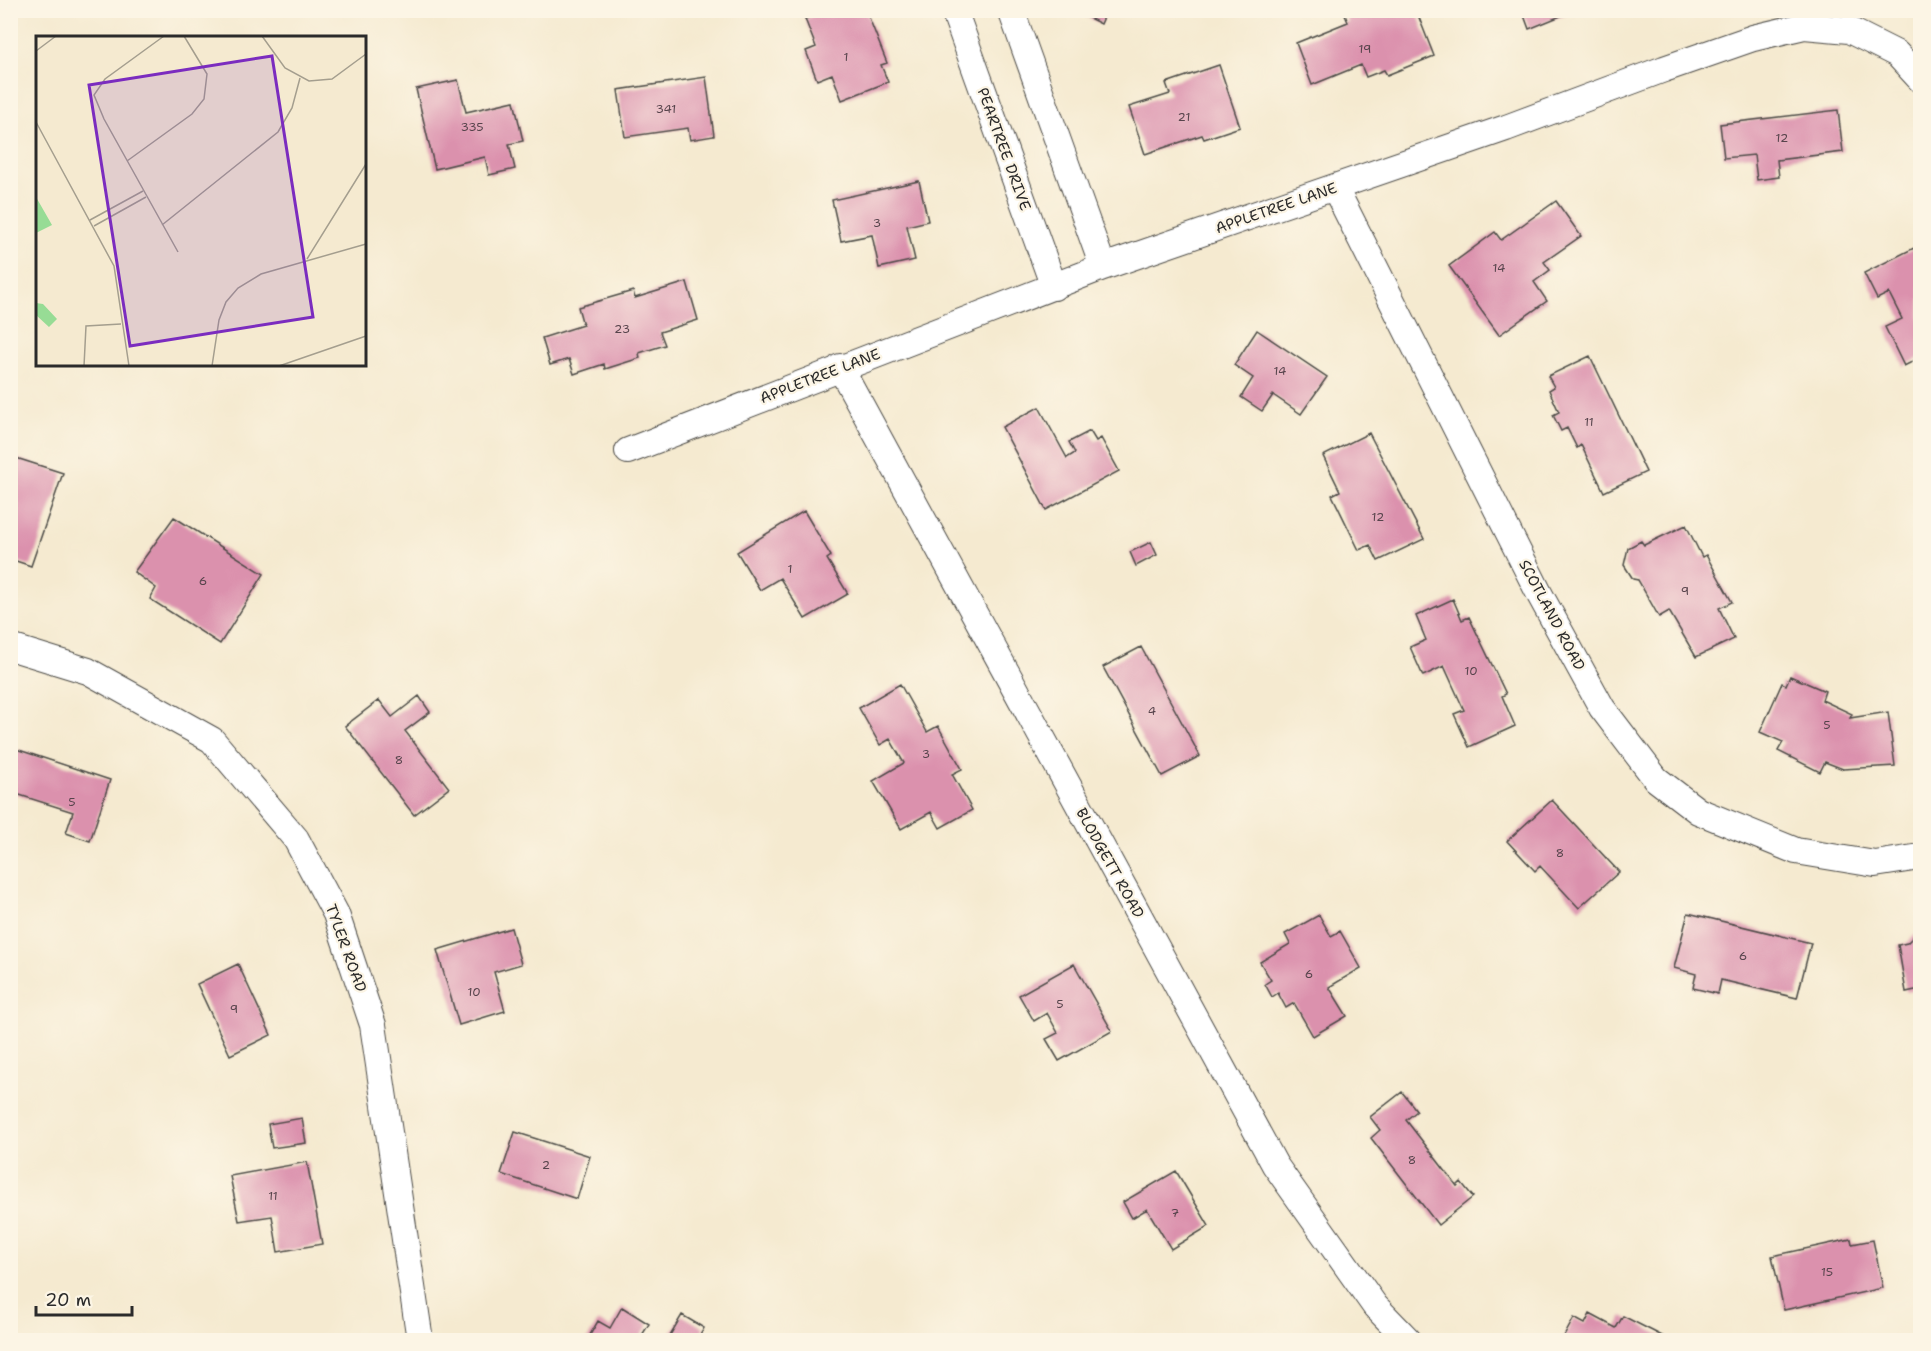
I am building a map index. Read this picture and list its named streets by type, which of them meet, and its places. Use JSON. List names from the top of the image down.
{
  "streets": {
    "street": [
      "PEARTREE DRIVE",
      "APPLETREE LANE",
      "SCOTLAND ROAD",
      "BLODGETT ROAD",
      "TYLER ROAD"
    ]
  },
  "crossings": [
    ["PEARTREE DRIVE", "APPLETREE LANE"],
    ["APPLETREE LANE", "SCOTLAND ROAD"],
    ["APPLETREE LANE", "BLODGETT ROAD"]
  ],
  "house_numbers": [
    "19",
    "1",
    "341",
    "21",
    "335",
    "12",
    "3",
    "14",
    "23",
    "14",
    "11",
    "12",
    "1",
    "6",
    "9",
    "10",
    "4",
    "5",
    "3",
    "8",
    "5",
    "8",
    "6",
    "6",
    "10",
    "5",
    "9",
    "8",
    "2",
    "11",
    "7",
    "15"
  ],
  "scale_bar": "20 m"
}
